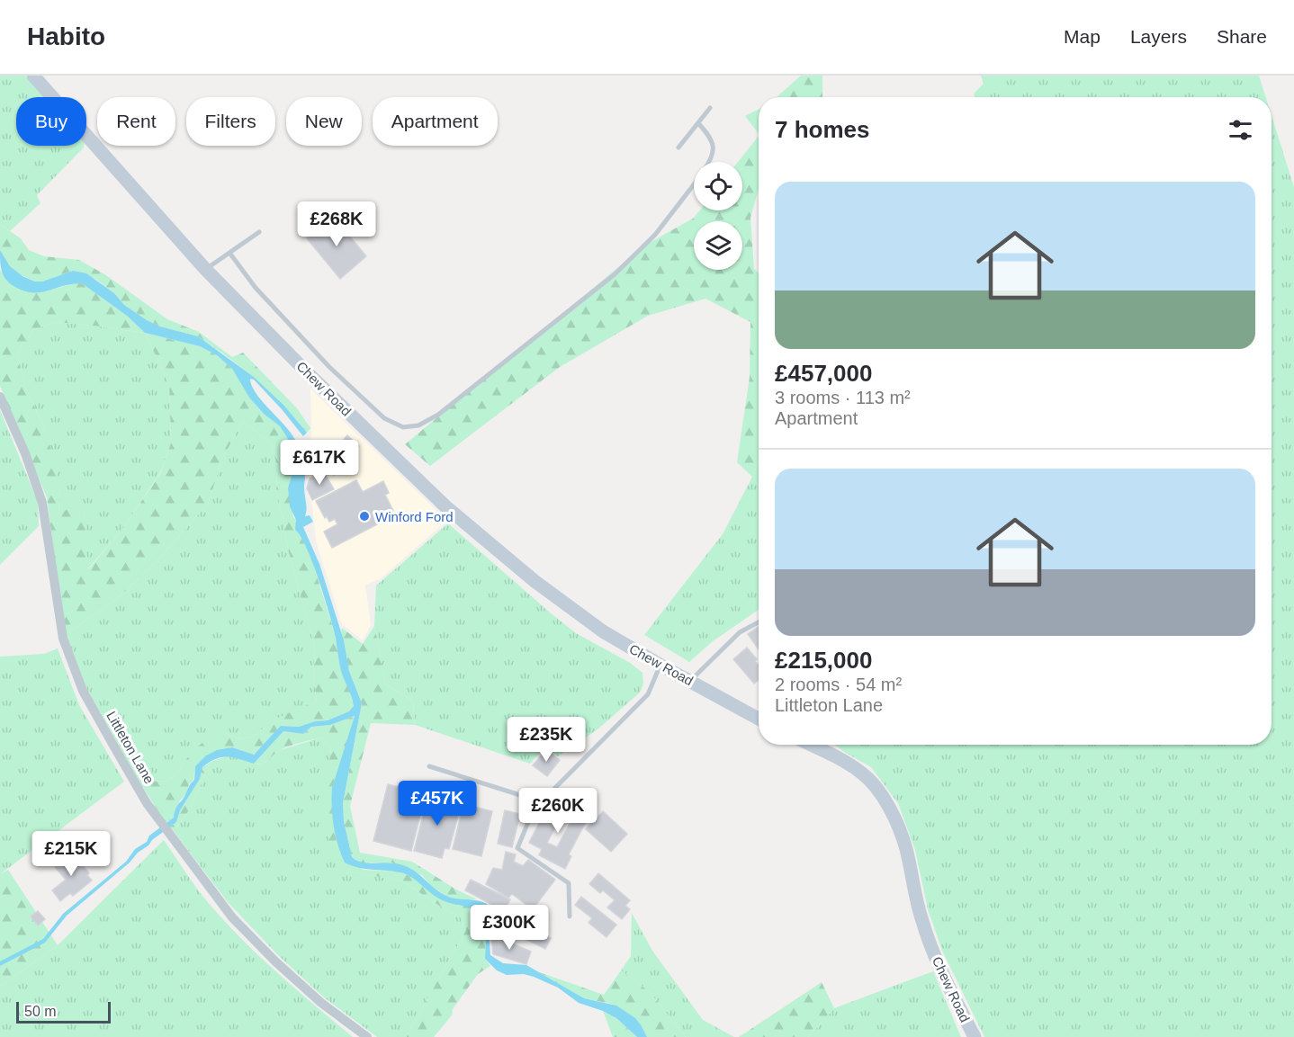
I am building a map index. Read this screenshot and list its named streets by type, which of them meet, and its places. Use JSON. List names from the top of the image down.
{
  "streets": {
    "main road": ["Chew Road"],
    "street": ["Littleton Lane"]
  },
  "places": ["Winford Ford"],
  "scale_bar": "50 m",
  "page": {
    "header": "Habito",
    "nav": ["Map", "Layers", "Share"],
    "chip": [
      "Buy",
      "Rent",
      "Filters",
      "New",
      "Apartment"
    ],
    "heading": "7 homes",
    "list": [
      {
        "name": "£457,000",
        "note": "3 rooms · 113 m² · Apartment"
      },
      {
        "name": "£215,000",
        "note": "2 rooms · 54 m² · Littleton Lane"
      }
    ],
    "price": [
      "£268K",
      "£617K",
      "£235K",
      "£457K",
      "£260K",
      "£215K",
      "£300K"
    ],
    "scale": "50 m"
  }
}
